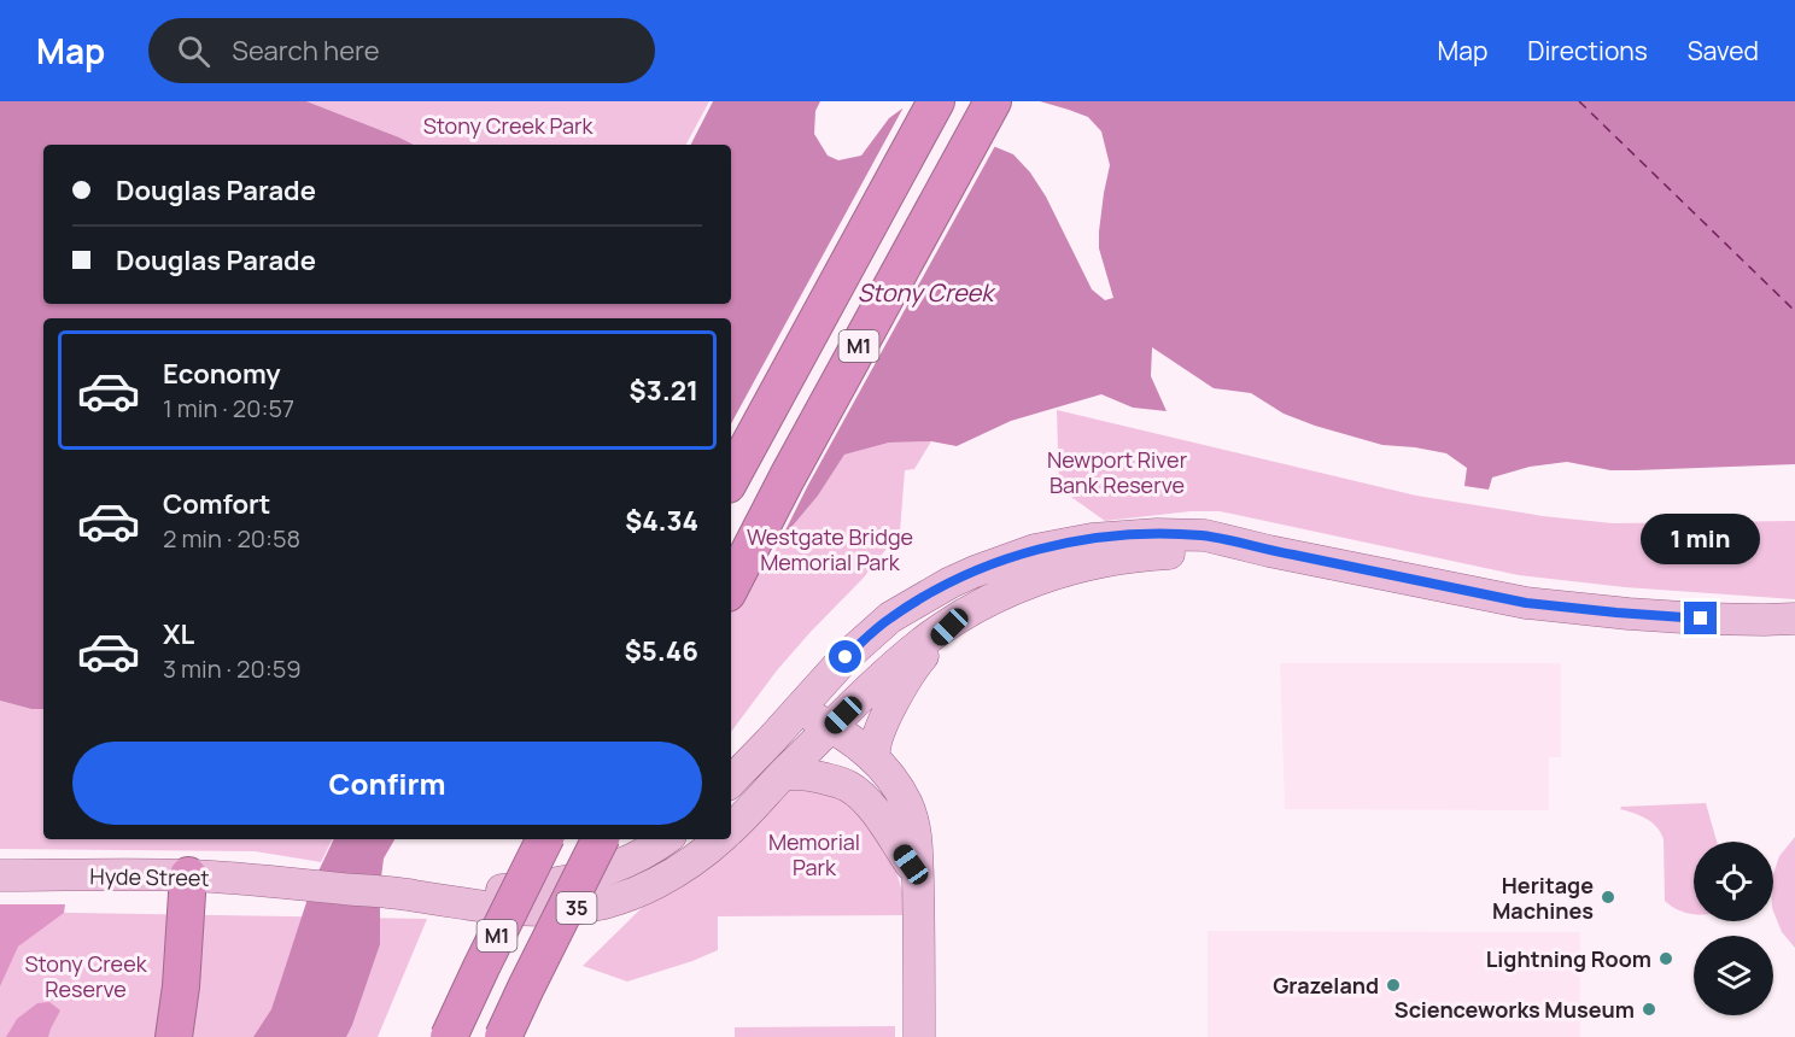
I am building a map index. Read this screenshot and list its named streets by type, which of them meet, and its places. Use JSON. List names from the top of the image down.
{
  "streets": {
    "highway": ["M1"],
    "main road": ["Hyde Street", "35"]
  },
  "crossings": [
    ["Hyde Street", "35"]
  ],
  "water": ["Stony Creek"],
  "parks": [
    "Stony Creek Park",
    "Newport River Bank Reserve",
    "Westgate Bridge Memorial Park",
    "Memorial Park",
    "Stony Creek Reserve"
  ],
  "places": [
    "Heritage Machines",
    "Lightning Room",
    "Grazeland",
    "Scienceworks Museum"
  ],
  "page": {
    "header": "Map",
    "search": "Search here",
    "nav": ["Map", "Directions", "Saved"],
    "banner": ["Douglas Parade", "Douglas Parade"],
    "list": [
      {
        "name": "Economy",
        "note": "1 min · 20:57",
        "value": "$3.21"
      },
      {
        "name": "Comfort",
        "note": "2 min · 20:58",
        "value": "$4.34"
      },
      {
        "name": "XL",
        "note": "3 min · 20:59",
        "value": "$5.46"
      }
    ],
    "bubble": "1 min",
    "buttons": "Confirm"
  }
}
